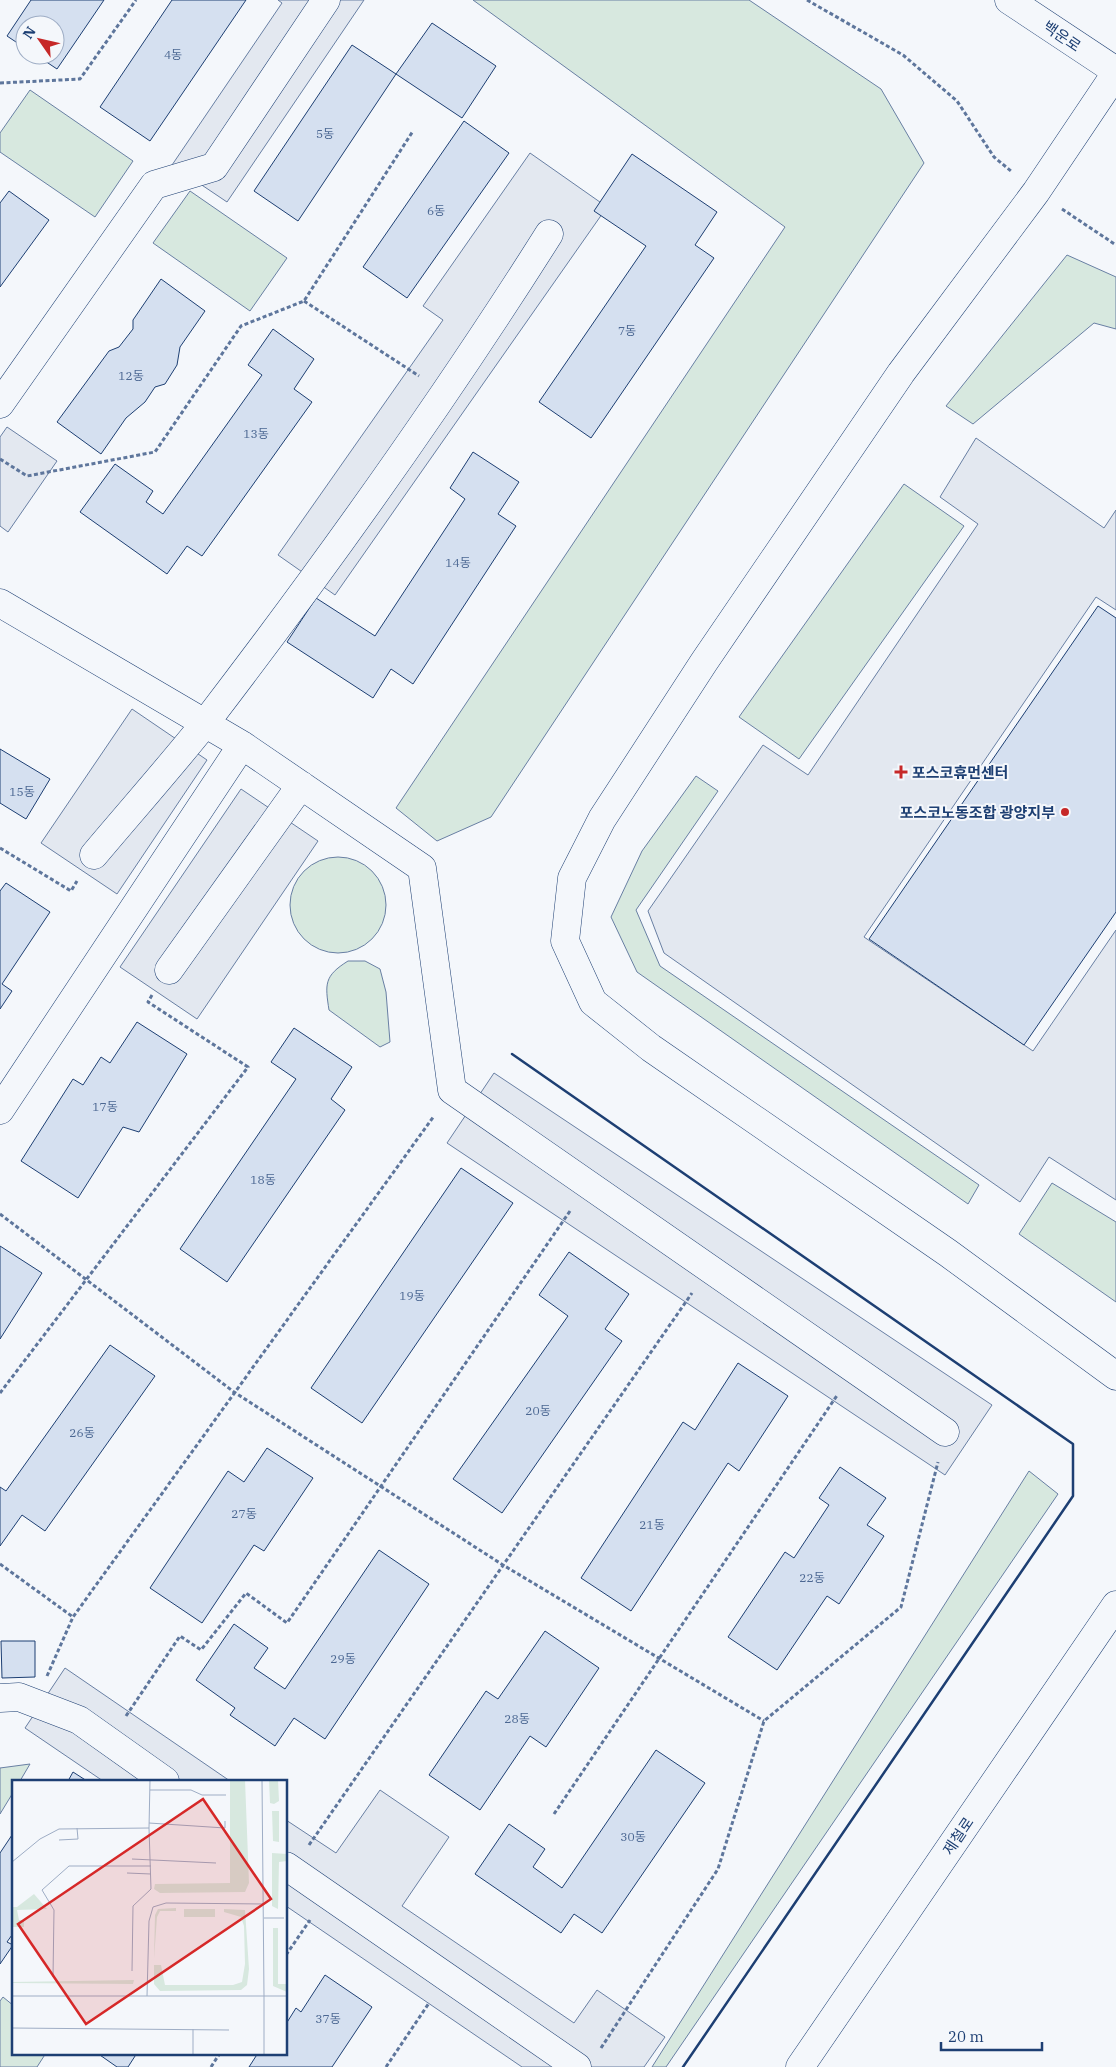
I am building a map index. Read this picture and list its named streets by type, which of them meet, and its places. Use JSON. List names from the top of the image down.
{
  "streets": {
    "street": ["백운로", "제철로"]
  },
  "places": {
    "health": ["포스코휴먼센터"],
    "other": ["포스코노동조합 광양지부"]
  },
  "house_numbers": [
    "4동",
    "5동",
    "6동",
    "7동",
    "12동",
    "13동",
    "14동",
    "15동",
    "17동",
    "18동",
    "19동",
    "20동",
    "26동",
    "27동",
    "21동",
    "22동",
    "29동",
    "28동",
    "30동",
    "37동"
  ],
  "scale_bar": "20 m",
  "north": "top left"
}
